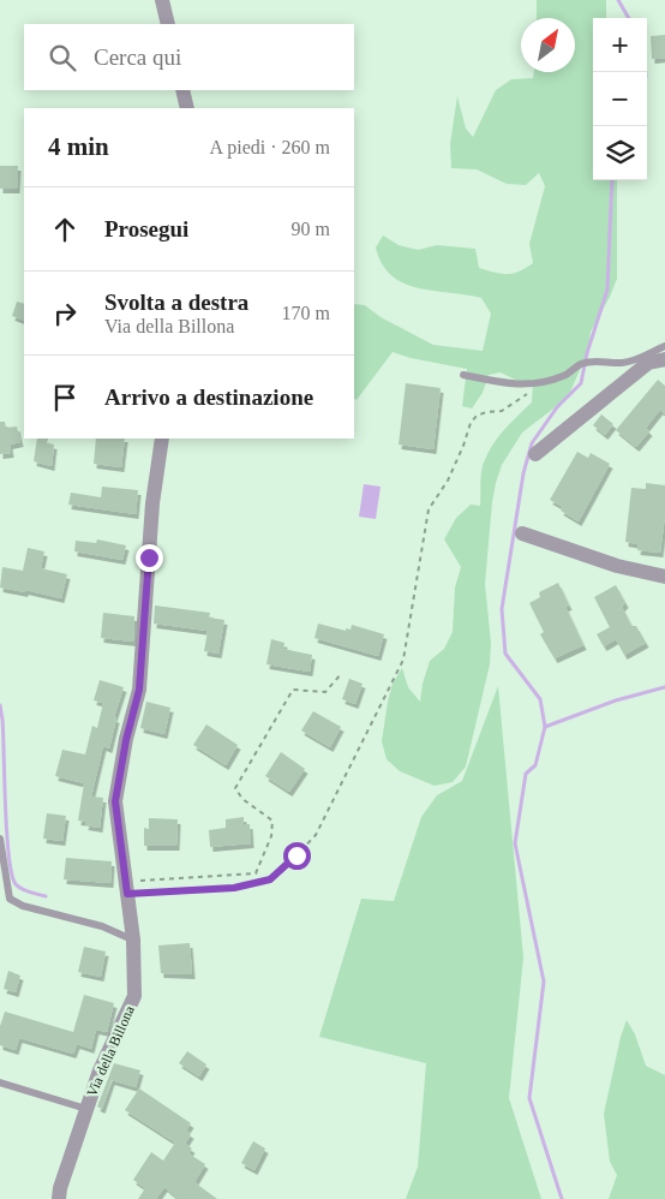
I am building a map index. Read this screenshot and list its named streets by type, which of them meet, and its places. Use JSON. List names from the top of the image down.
{
  "streets": {
    "street": ["Via della Billona"]
  },
  "north": "top right",
  "page": {
    "map_buttons": ["+", "−"],
    "search": "Cerca qui",
    "heading": ["4 min", "A piedi · 260 m"],
    "list": [
      ["Prosegui", "90 m"],
      ["Svolta a destra", "Via della Billona", "170 m"],
      "Arrivo a destinazione"
    ]
  }
}
